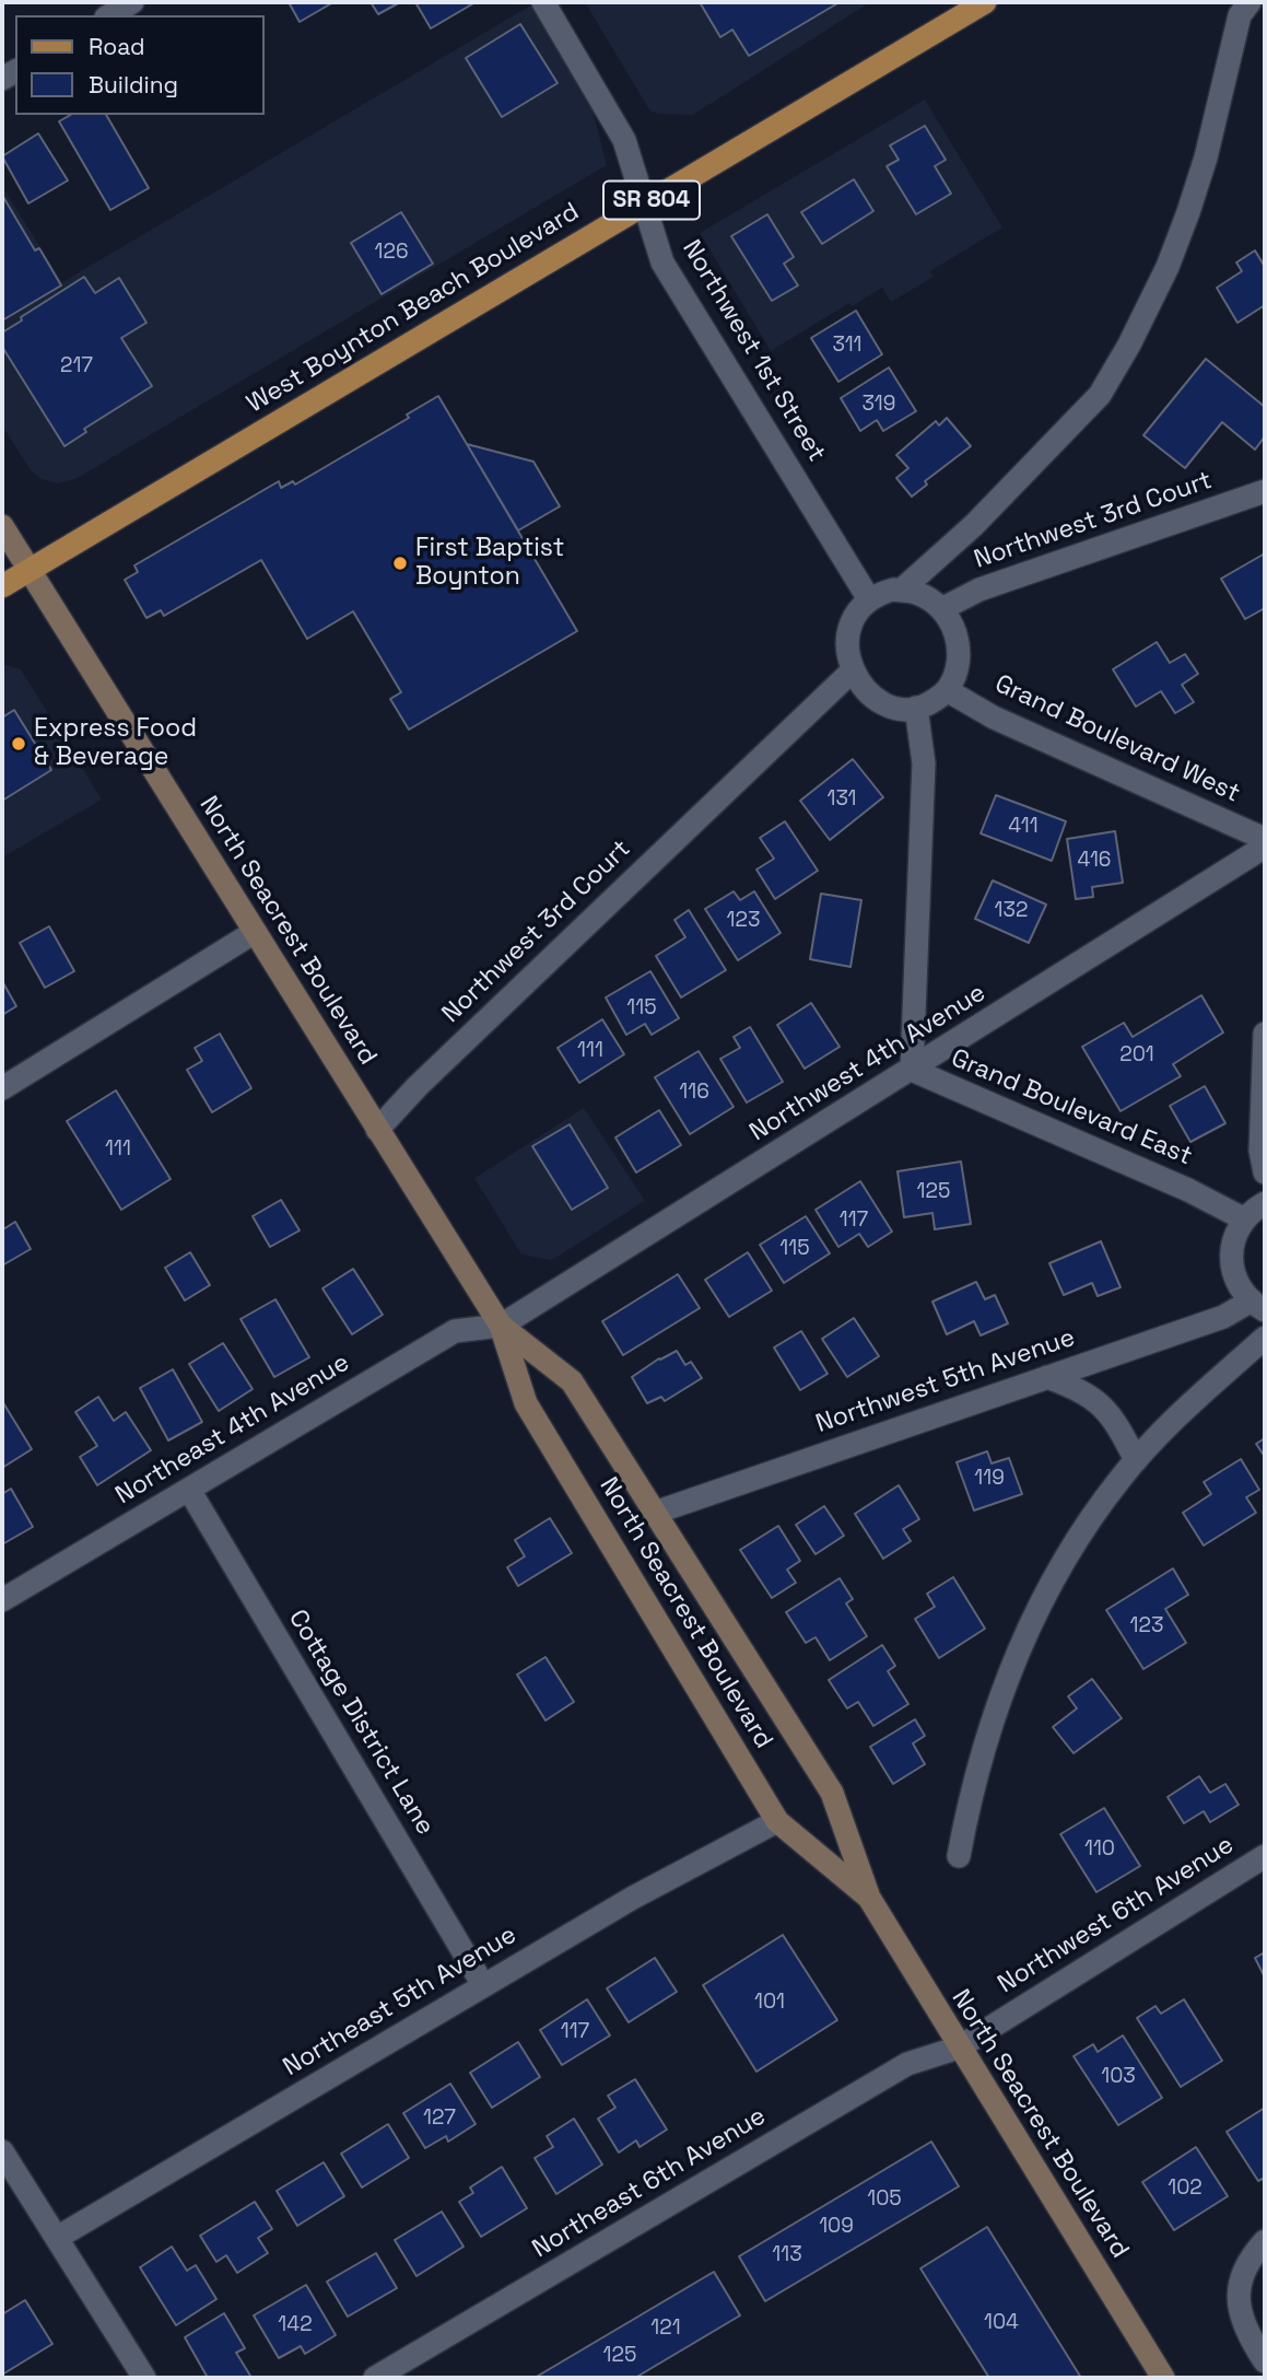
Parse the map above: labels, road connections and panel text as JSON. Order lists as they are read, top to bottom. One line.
{"streets":{"main road":["SR 804","West Boynton Beach Boulevard"],"street":["Northwest 1st Street","Northwest 3rd Court","Grand Boulevard West","North Seacrest Boulevard","Northwest 4th Avenue","Grand Boulevard East","Northwest 5th Avenue","Northeast 4th Avenue","Cottage District Lane","Northwest 6th Avenue","Northeast 5th Avenue","Northeast 6th Avenue"]},"crossings":[["SR 804","West Boynton Beach Boulevard"],["SR 804","North Seacrest Boulevard"],["West Boynton Beach Boulevard","Northwest 1st Street"],["West Boynton Beach Boulevard","North Seacrest Boulevard"],["Northwest 1st Street","Northwest 3rd Court"],["Northwest 1st Street","Grand Boulevard West"],["Northwest 1st Street","Grand Boulevard East"],["Northwest 3rd Court","Grand Boulevard West"],["Northwest 3rd Court","North Seacrest Boulevard"],["Northwest 3rd Court","Grand Boulevard East"],["Grand Boulevard West","Grand Boulevard East"],["North Seacrest Boulevard","Northwest 4th Avenue"],["North Seacrest Boulevard","Northwest 5th Avenue"],["North Seacrest Boulevard","Northeast 4th Avenue"],["North Seacrest Boulevard","Northwest 6th Avenue"],["North Seacrest Boulevard","Northeast 5th Avenue"],["North Seacrest Boulevard","Northeast 6th Avenue"],["Northwest 4th Avenue","Grand Boulevard East"],["Northwest 4th Avenue","Northeast 4th Avenue"],["Northeast 4th Avenue","Cottage District Lane"],["Cottage District Lane","Northeast 5th Avenue"],["Northwest 6th Avenue","Northeast 6th Avenue"]],"places":["First Baptist Boynton","Express Food & Beverage"],"house_numbers":["126","311","217","319","131","411","416","132","123","115","111","201","116","111","125","117","115","119","123","110","101","117","103","127","102","105","109","113","104","142","121","125"],"legend":["Road","Building"]}
